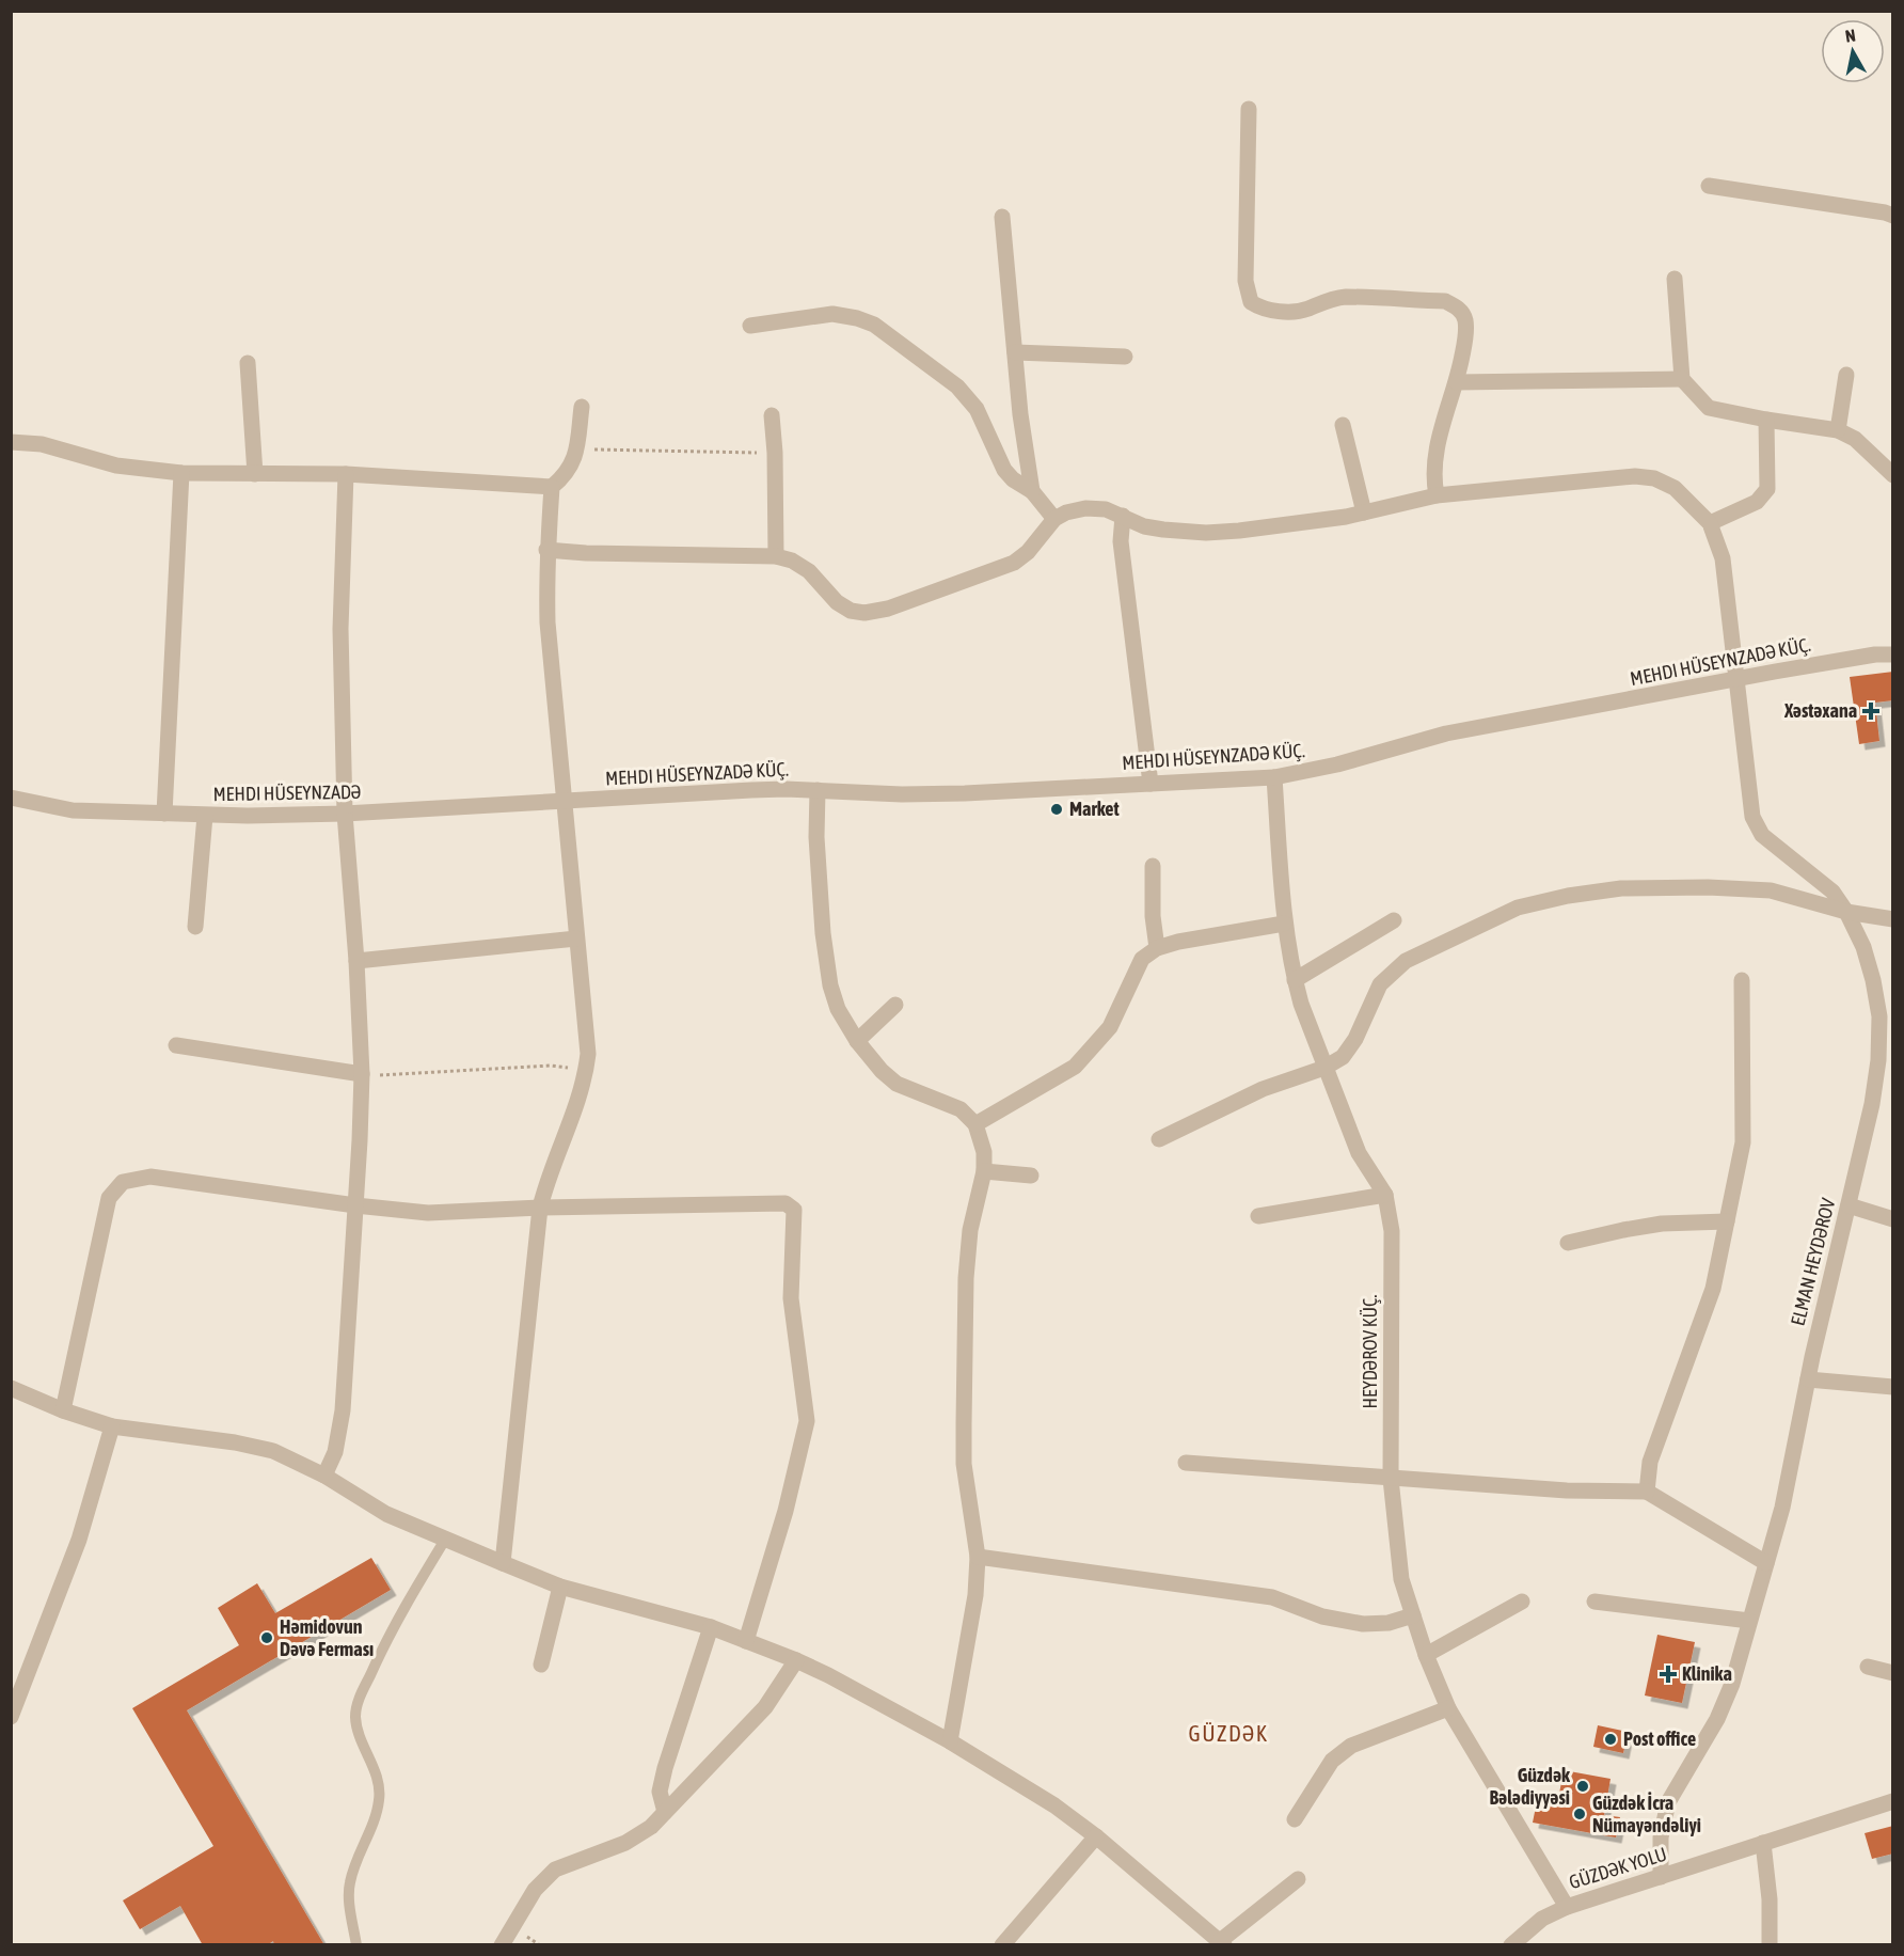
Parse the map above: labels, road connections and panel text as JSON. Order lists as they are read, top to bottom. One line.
{"streets":{"street":["MEHDI HÜSEYNZADƏ KÜÇ.","MEHDI HÜSEYNZADƏ","ELMAN HEYDƏROV","HEYDƏROV KÜÇ.","GÜZDƏK YOLU"]},"crossings":[["MEHDI HÜSEYNZADƏ KÜÇ.","MEHDI HÜSEYNZADƏ"],["MEHDI HÜSEYNZADƏ KÜÇ.","ELMAN HEYDƏROV"],["MEHDI HÜSEYNZADƏ KÜÇ.","HEYDƏROV KÜÇ."],["ELMAN HEYDƏROV","GÜZDƏK YOLU"],["HEYDƏROV KÜÇ.","GÜZDƏK YOLU"]],"districts":["GÜZDƏK"],"places":{"health":["Xəstəxana","Klinika"],"other":["Market","Həmidovun Dəvə Ferması","Post office","Güzdək Bələdiyyəsi","Güzdək İcra Nümayəndəliyi"]},"north":"top"}
